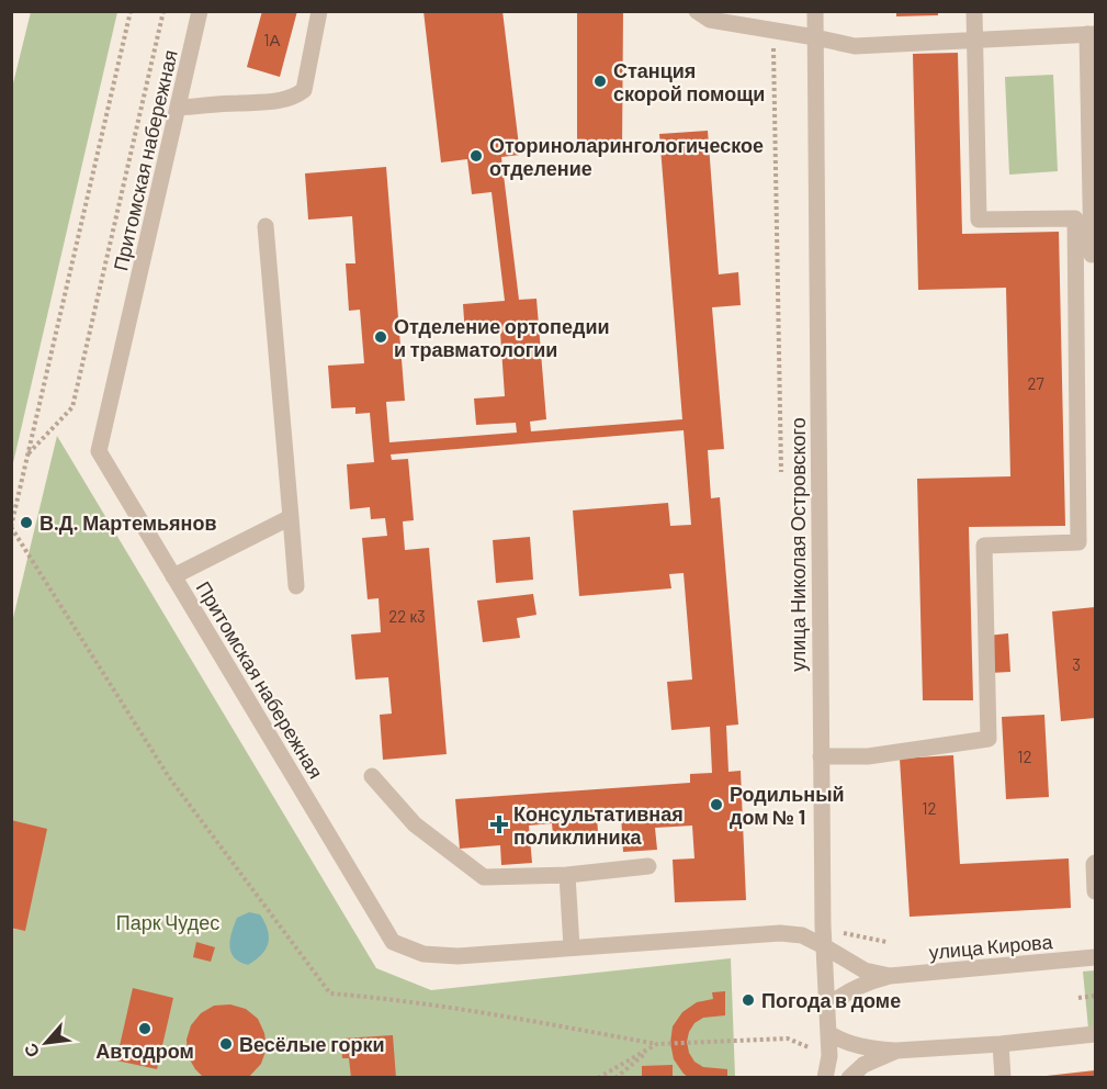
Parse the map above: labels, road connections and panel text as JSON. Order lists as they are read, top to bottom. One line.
{"streets":{"street":["Притомская набережная","улица Николая Островского","улица Кирова"]},"crossings":[["Притомская набережная","улица Николая Островского"],["Притомская набережная","улица Кирова"],["улица Николая Островского","улица Кирова"]],"parks":["Парк Чудес"],"places":{"other":["Станция скорой помощи","Оториноларингологическое отделение","Отделение ортопедии и травматологии","В.Д. Мартемьянов","Родильный дом № 1","Погода в доме","Автодром","Весёлые горки"],"health":["Консультативная поликлиника"]},"house_numbers":["1А","27","22 к3","3","12","12"],"north":"bottom left"}
